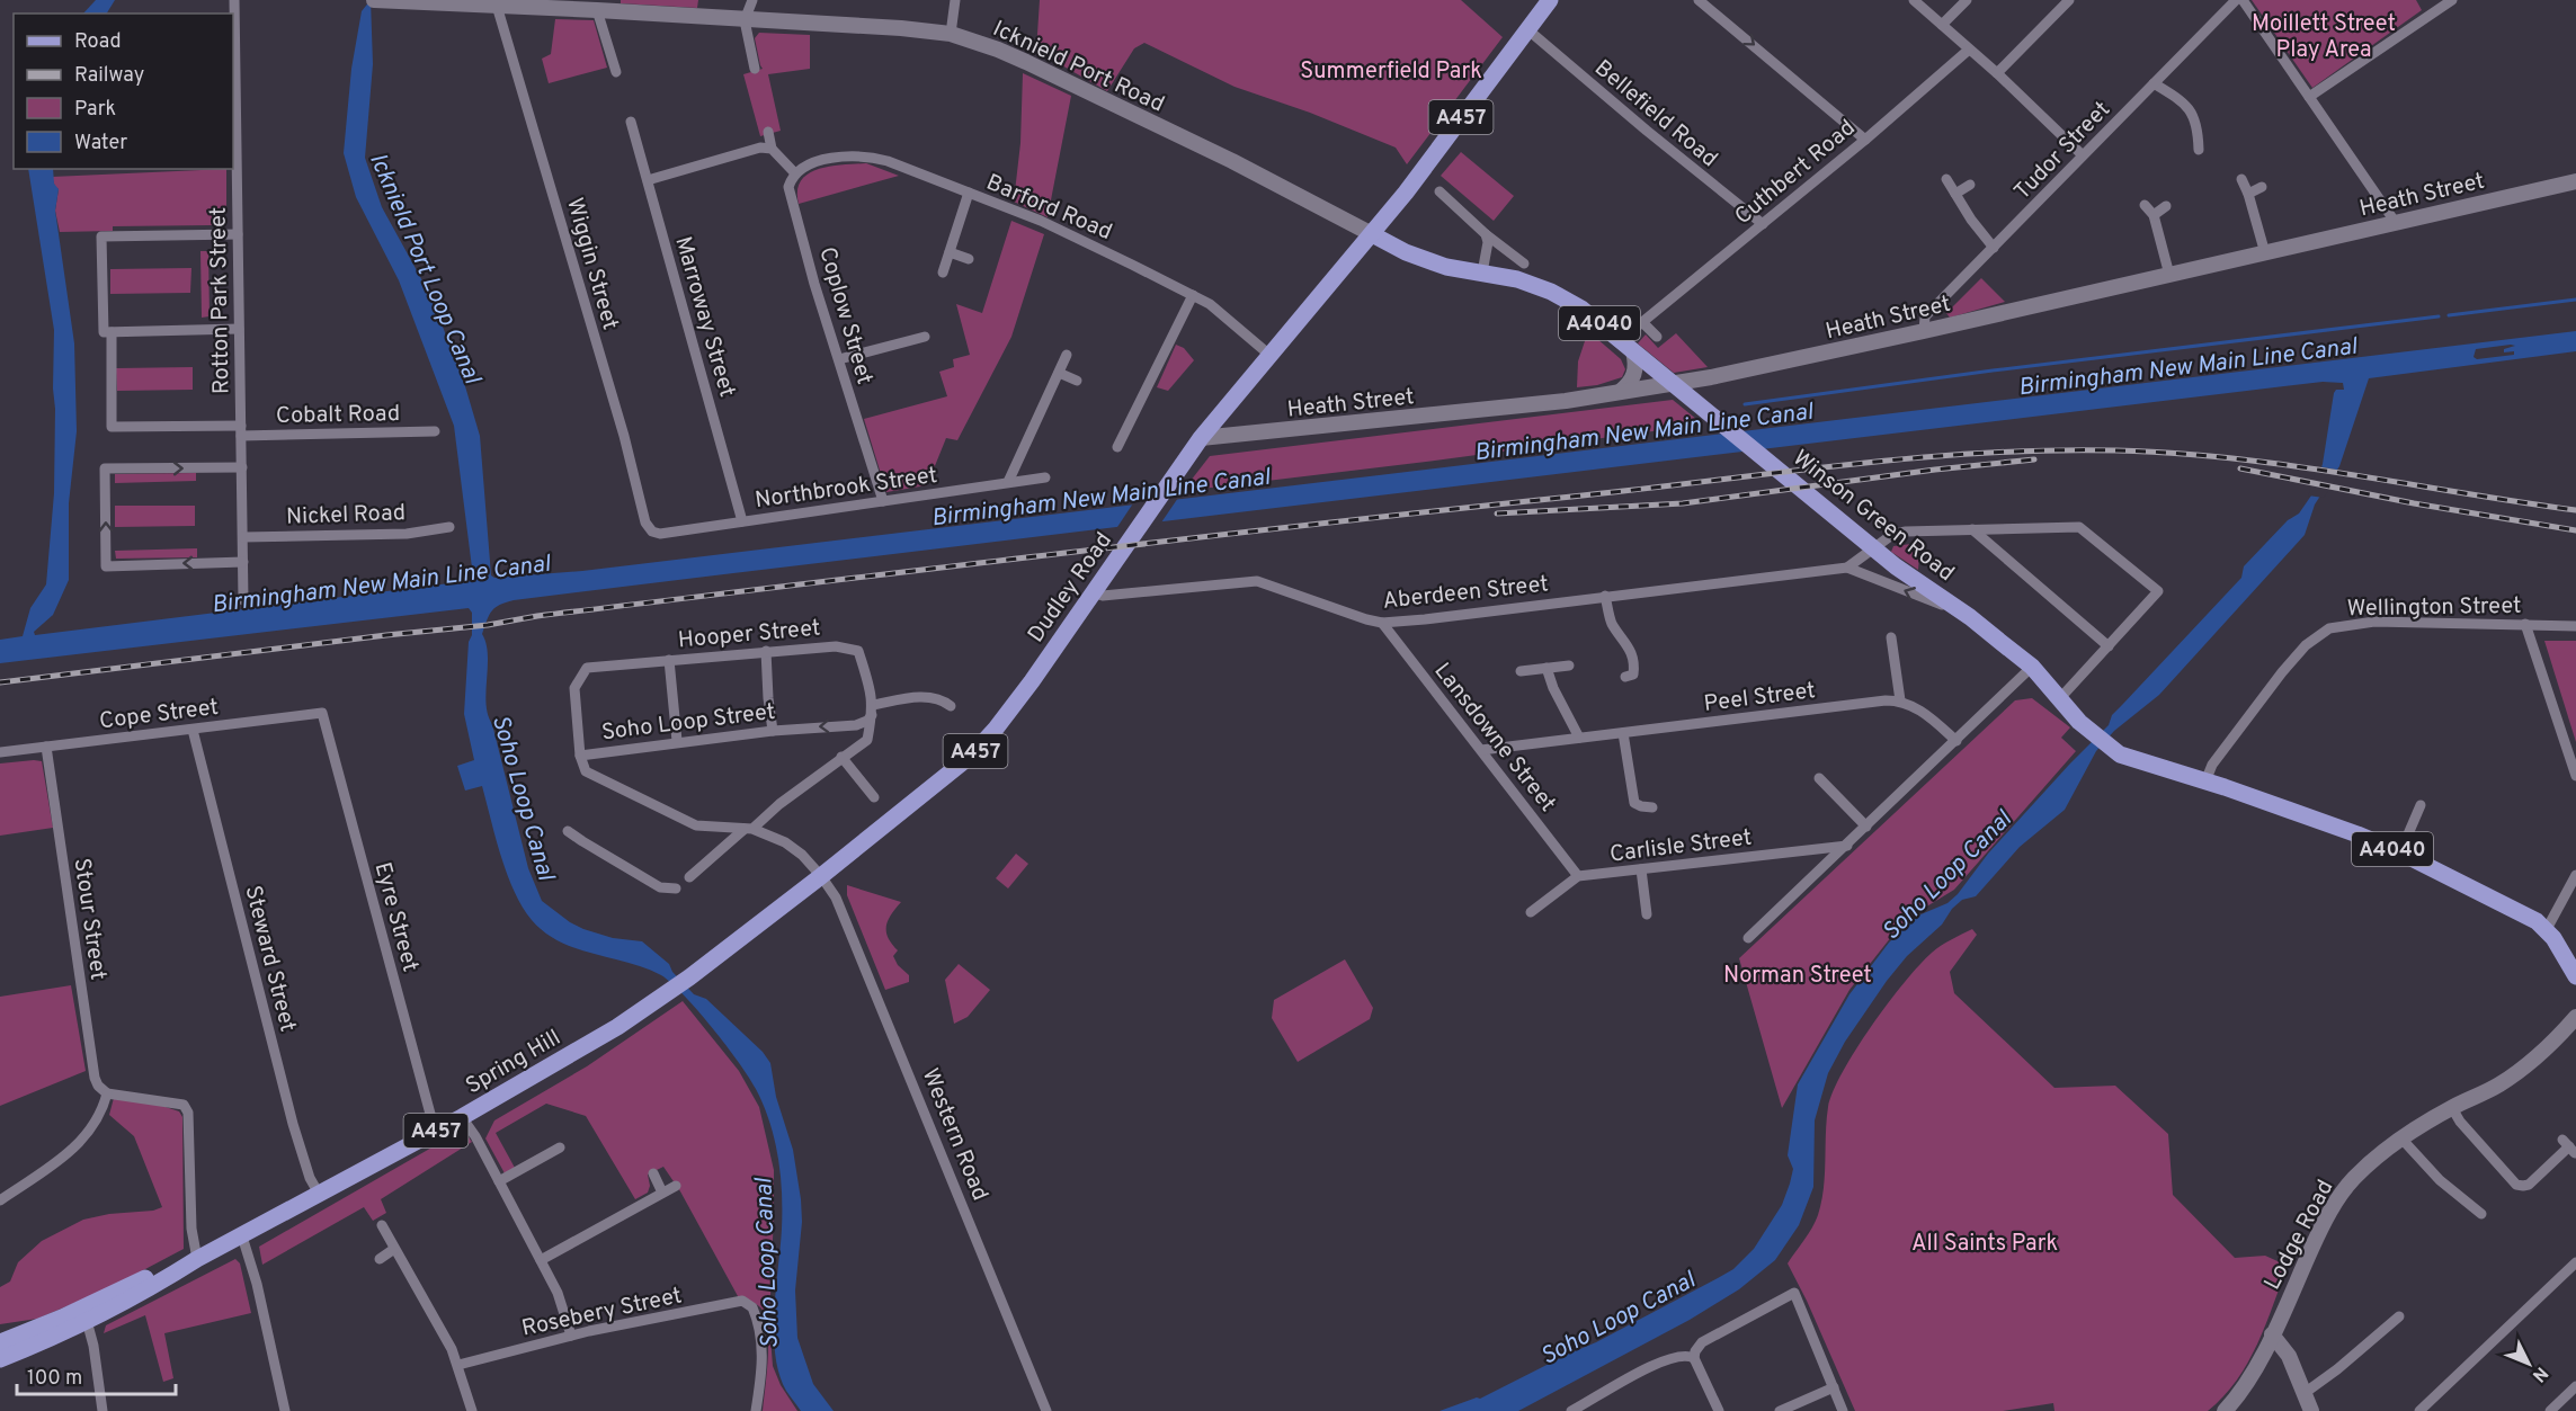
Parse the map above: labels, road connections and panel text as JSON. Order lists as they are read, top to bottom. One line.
{"streets":{"main road":["Icknield Port Road","A457","Heath Street","A4040","Winson Green Road","Dudley Road","Spring Hill","Lodge Road"],"street":["Bellefield Road","Tudor Street","Cuthbert Road","Barford Road","Wiggin Street","Rotton Park Street","Coplow Street","Marroway Street","Cobalt Road","Northbrook Street","Nickel Road","Aberdeen Street","Wellington Street","Hooper Street","Peel Street","Cope Street","Soho Loop Street","Lansdowne Street","Carlisle Street","Eyre Street","Stour Street","Steward Street","Western Road","Rosebery Street"]},"crossings":[["Icknield Port Road","Wiggin Street"],["Icknield Port Road","Winson Green Road"],["Icknield Port Road","Dudley Road"],["Bellefield Road","Cuthbert Road"],["Bellefield Road","Dudley Road"],["Tudor Street","Heath Street"],["Heath Street","Winson Green Road"],["Heath Street","Dudley Road"],["Barford Road","Coplow Street"],["Barford Road","Dudley Road"],["Wiggin Street","Northbrook Street"],["Rotton Park Street","Cobalt Road"],["Rotton Park Street","Nickel Road"],["Coplow Street","Northbrook Street"],["Marroway Street","Northbrook Street"],["A4040","Winson Green Road"],["A4040","Wellington Street"],["Winson Green Road","Dudley Road"],["Winson Green Road","Aberdeen Street"],["Winson Green Road","Wellington Street"],["Dudley Road","Aberdeen Street"],["Dudley Road","Soho Loop Street"],["Dudley Road","Spring Hill"],["Dudley Road","Western Road"],["Aberdeen Street","Lansdowne Street"],["Hooper Street","Soho Loop Street"],["Peel Street","Lansdowne Street"],["Cope Street","Eyre Street"],["Cope Street","Stour Street"],["Cope Street","Steward Street"],["Soho Loop Street","Western Road"],["Lansdowne Street","Carlisle Street"],["Eyre Street","Spring Hill"],["Steward Street","Spring Hill"]],"water":["Icknield Port Loop Canal","Birmingham New Main Line Canal","Soho Loop Canal"],"parks":["Moillett Street Play Area","Summerfield Park","Norman Street","All Saints Park"],"legend":["Road","Railway","Park","Water"],"scale_bar":"100 m","north":"bottom right"}
